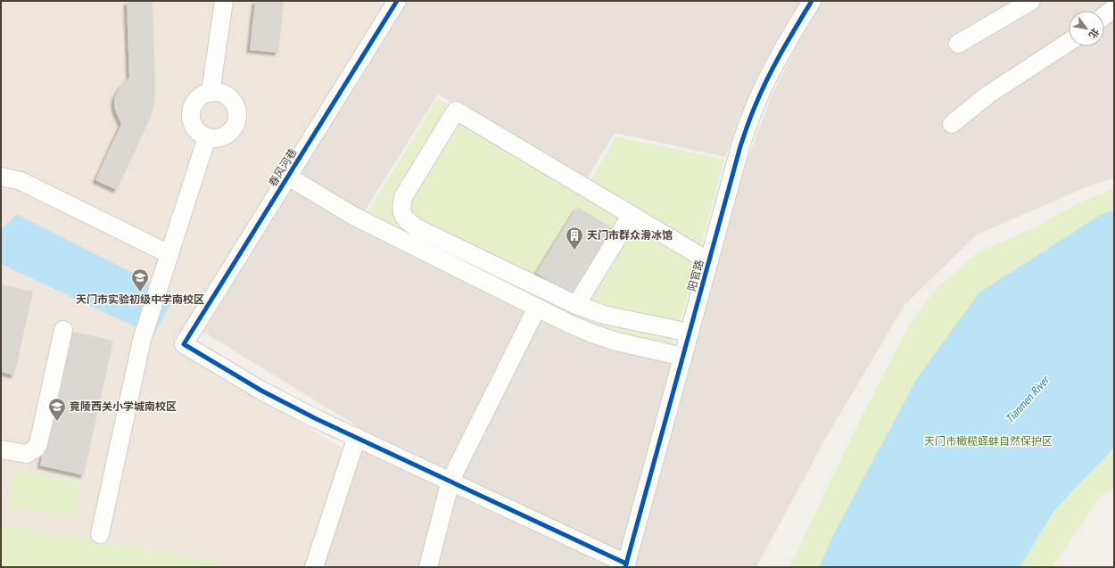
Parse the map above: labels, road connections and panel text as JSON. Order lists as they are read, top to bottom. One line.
{"streets":{"street":["春风河巷","阳官路"]},"water":["Tianmen River"],"parks":["天门市橄榄蛏蚌自然保护区"],"places":{"building":["天门市群众滑冰馆"],"school or university":["天门市实验初级中学南校区","竟陵西关小学城南校区"]},"north":"bottom right"}
